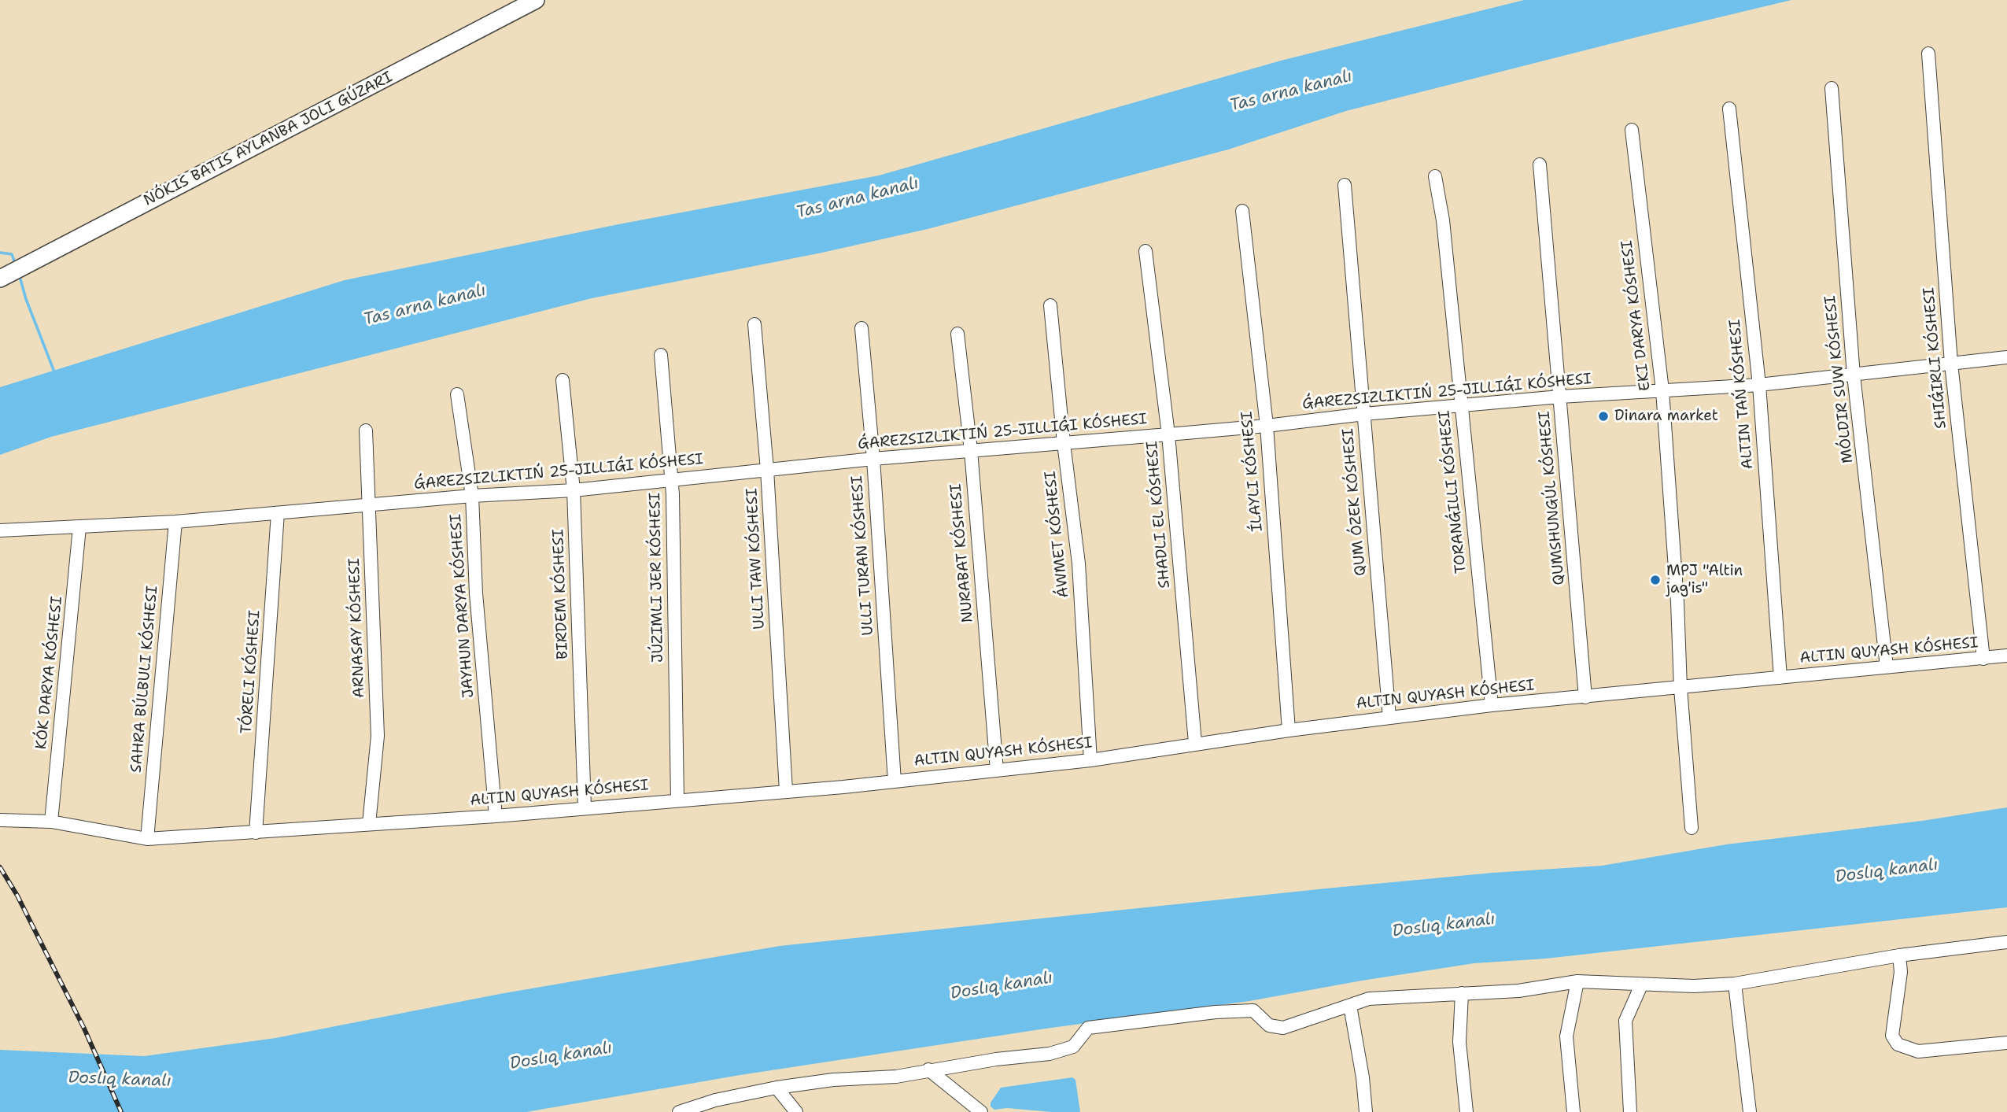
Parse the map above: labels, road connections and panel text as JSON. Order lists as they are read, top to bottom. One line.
{"streets":{"street":["EKI DARYA KÓSHESI","MÓLDIR SUW KÓSHESI","QUMSHUNGÚL KÓSHESI","QUM ÓZEK KÓSHESI","ÁWMET KÓSHESI","NURABAT KÓSHESI","JÚZIMLI JER KÓSHESI","BIRDEM KÓSHESI","JAYHUN DARYA KÓSHESI","ARNASAY KÓSHESI","TÓRELI KÓSHESI","KÓK DARYA KÓSHESI","SAHRA BÚLBULI KÓSHESI"]},"water":["Tas arna kanalı","Doslıq kanalı"],"places":["Dinara market","MPJ \"Altin jag'is\""]}
